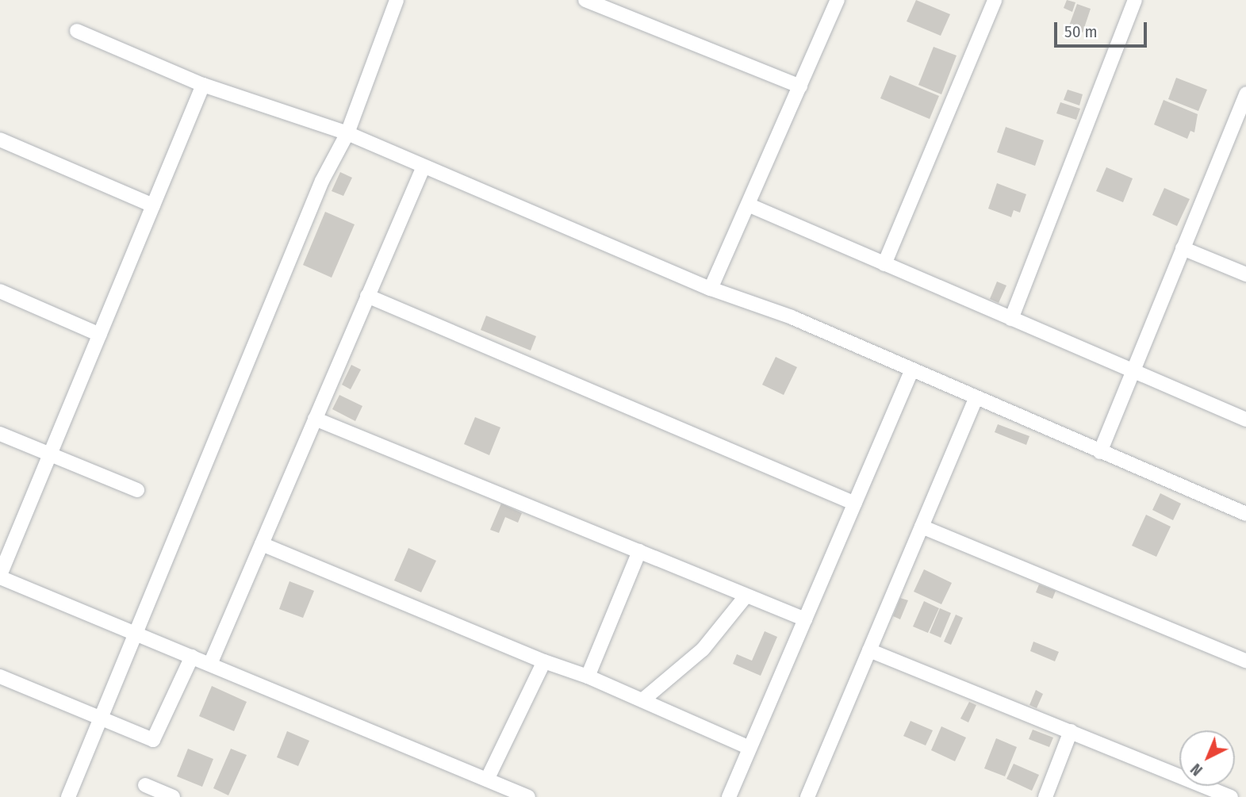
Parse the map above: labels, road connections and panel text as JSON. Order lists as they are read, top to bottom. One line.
{"scale_bar":"50 m","north":"bottom left"}
